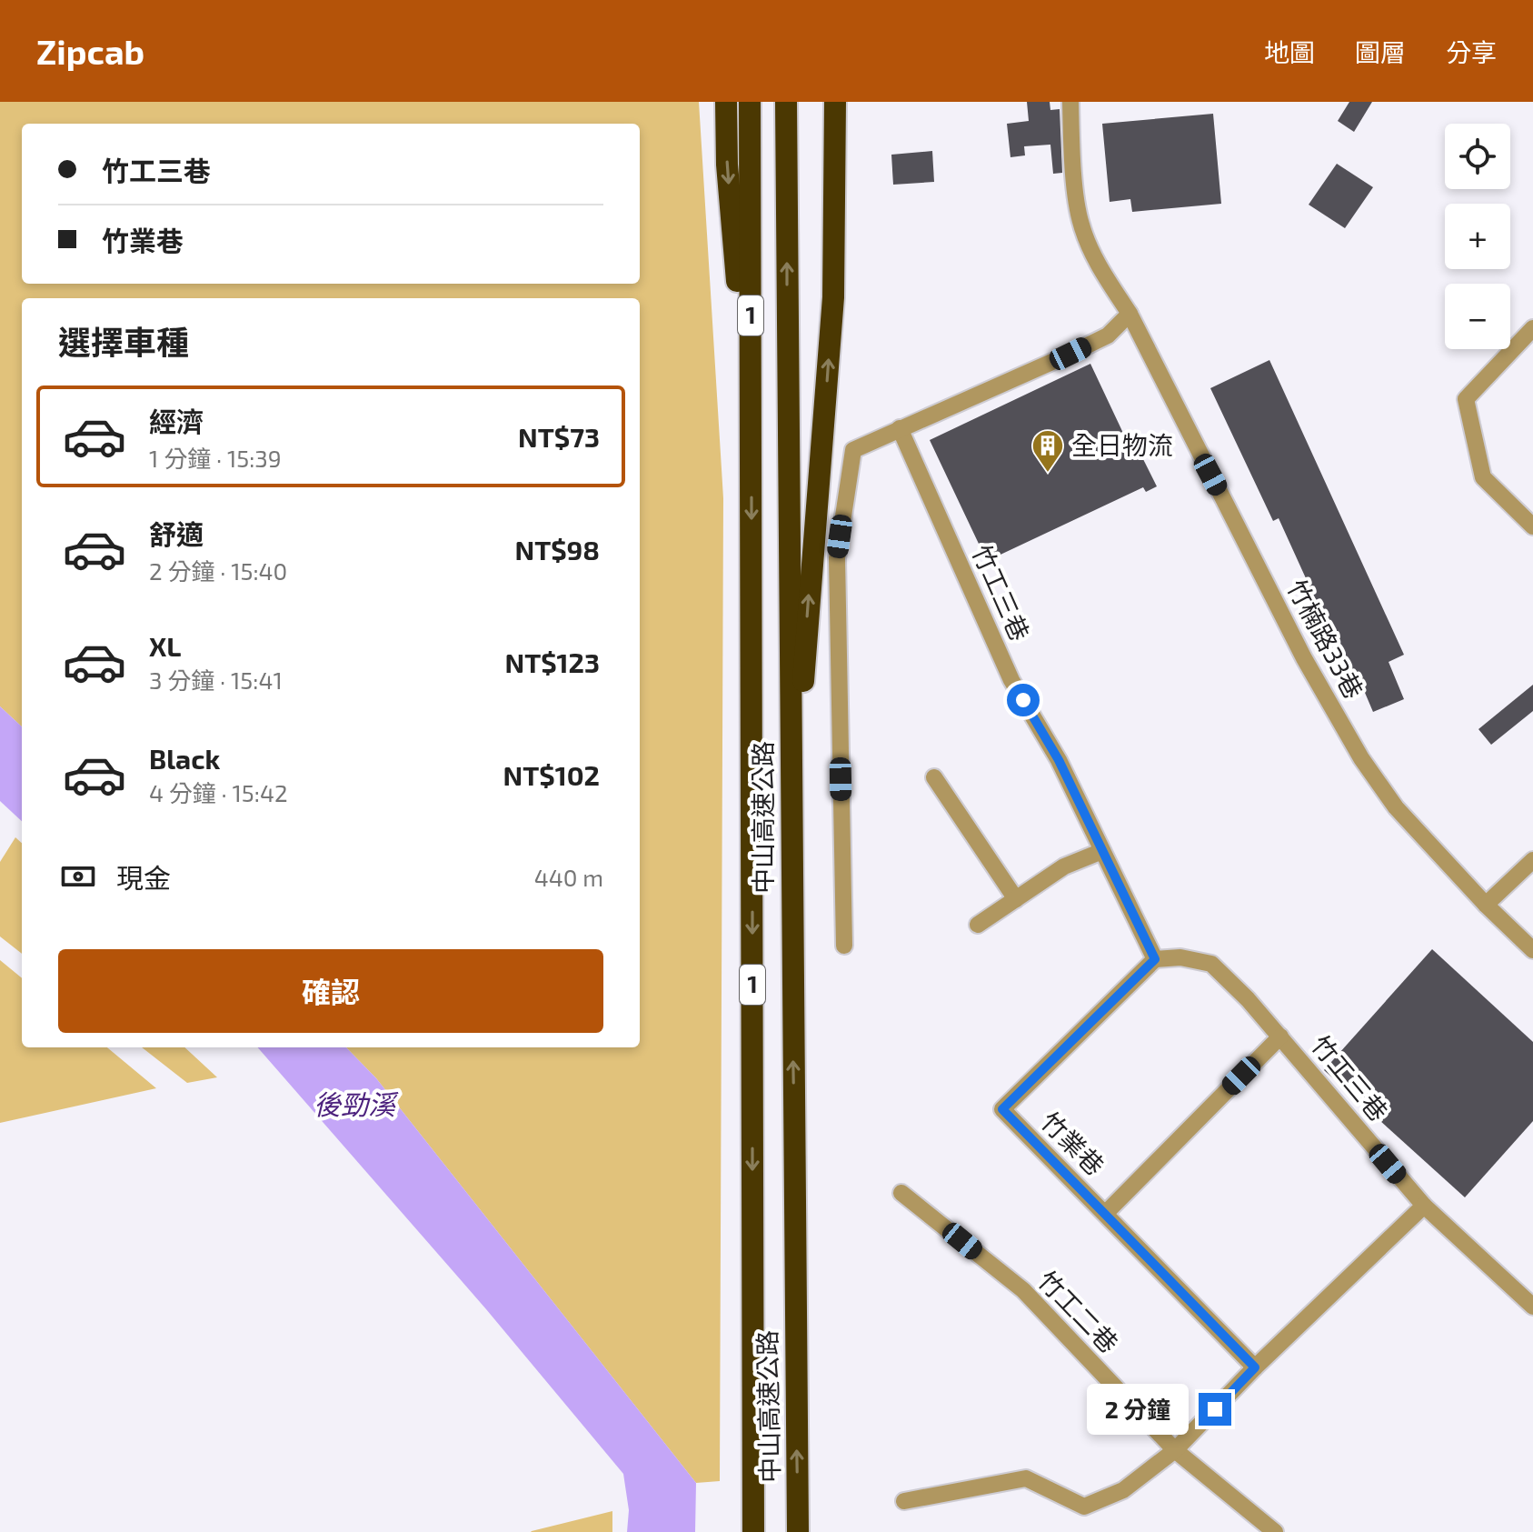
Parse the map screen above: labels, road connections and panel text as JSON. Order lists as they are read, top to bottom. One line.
{"streets":{"highway":["1","中山高速公路"],"street":["竹工三巷","竹楠路33巷","竹業巷","竹工二巷"]},"crossings":[["竹工三巷","竹業巷"]],"water":["後勁溪"],"places":{"building":["全日物流"]},"page":{"header":"Zipcab","nav":["地圖","圖層","分享"],"map_buttons":["+","−"],"banner":["竹工三巷","竹業巷"],"heading":"選擇車種","list":[{"name":"經濟","note":"1 分鐘 · 15:39","value":"NT$73"},{"name":"舒適","note":"2 分鐘 · 15:40","value":"NT$98"},{"name":"XL","note":"3 分鐘 · 15:41","value":"NT$123"},{"name":"Black","note":"4 分鐘 · 15:42","value":"NT$102"}],"pay":["現金","440 m"],"buttons":"確認","bubble":"2 分鐘"}}
